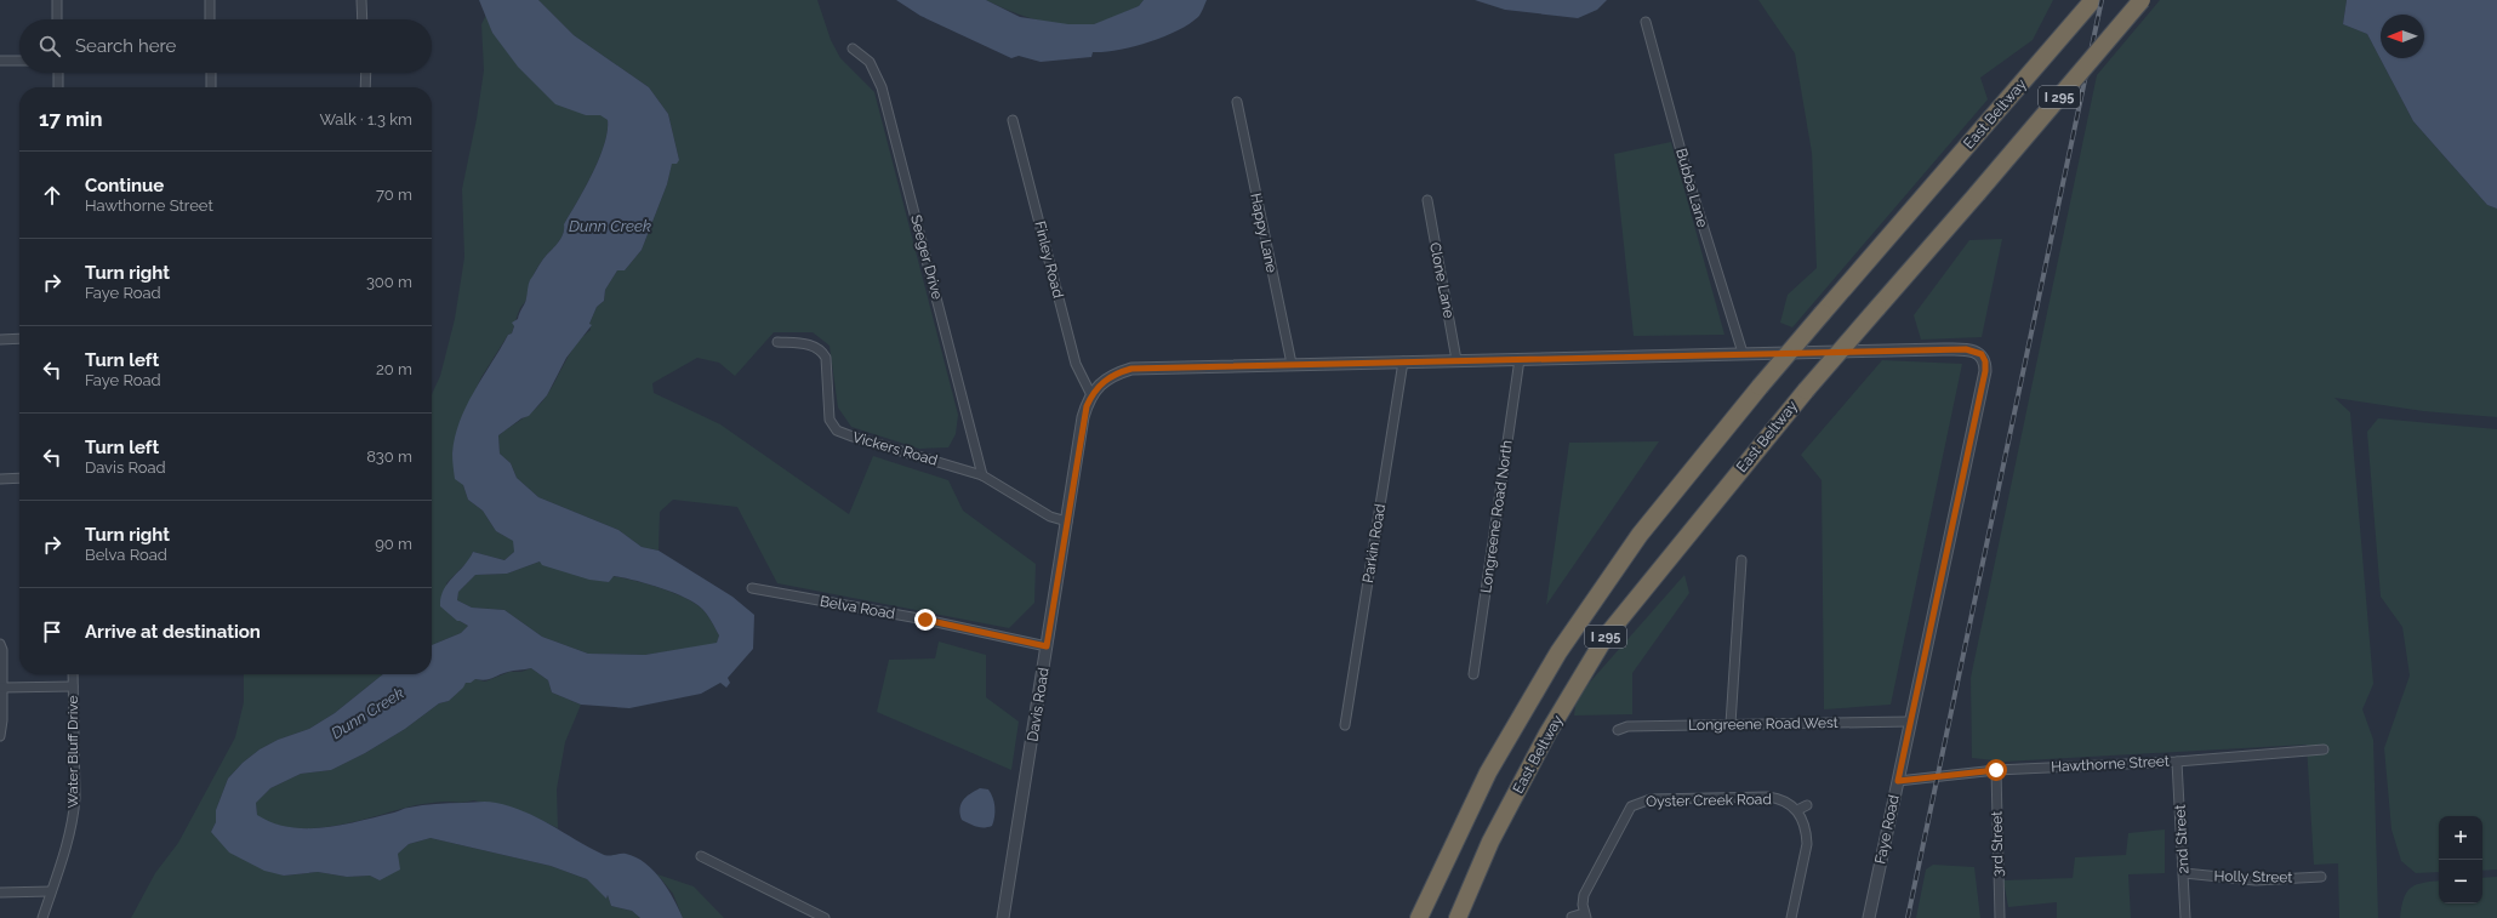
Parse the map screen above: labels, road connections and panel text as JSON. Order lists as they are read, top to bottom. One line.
{"streets":{"highway":["I 295","East Beltway"],"street":["Bubba Lane","Happy Lane","Seeger Drive","Finley Road","Clone Lane","Vickers Road","Longreene Road North","Parkin Road","Belva Road","Davis Road","Longreene Road West","Water Bluff Drive","Hawthorne Street","Oyster Creek Road","Faye Road","2nd Street","3rd Street","Holly Street"]},"crossings":[["Bubba Lane","Davis Road"],["Happy Lane","Davis Road"],["Seeger Drive","Vickers Road"],["Finley Road","Davis Road"],["Clone Lane","Davis Road"],["Vickers Road","Davis Road"],["Longreene Road North","Davis Road"],["Parkin Road","Davis Road"],["Belva Road","Davis Road"],["Davis Road","Faye Road"],["Longreene Road West","Faye Road"],["Hawthorne Street","Faye Road"],["Hawthorne Street","2nd Street"],["Hawthorne Street","3rd Street"],["2nd Street","Holly Street"]],"water":["Dunn Creek"],"north":"left","page":{"search":"Search here","heading":["17 min","Walk · 1.3 km"],"list":[["Continue","Hawthorne Street","70 m"],["Turn right","Faye Road","300 m"],["Turn left","Faye Road","20 m"],["Turn left","Davis Road","830 m"],["Turn right","Belva Road","90 m"],"Arrive at destination"],"map_buttons":["+","−"]}}
